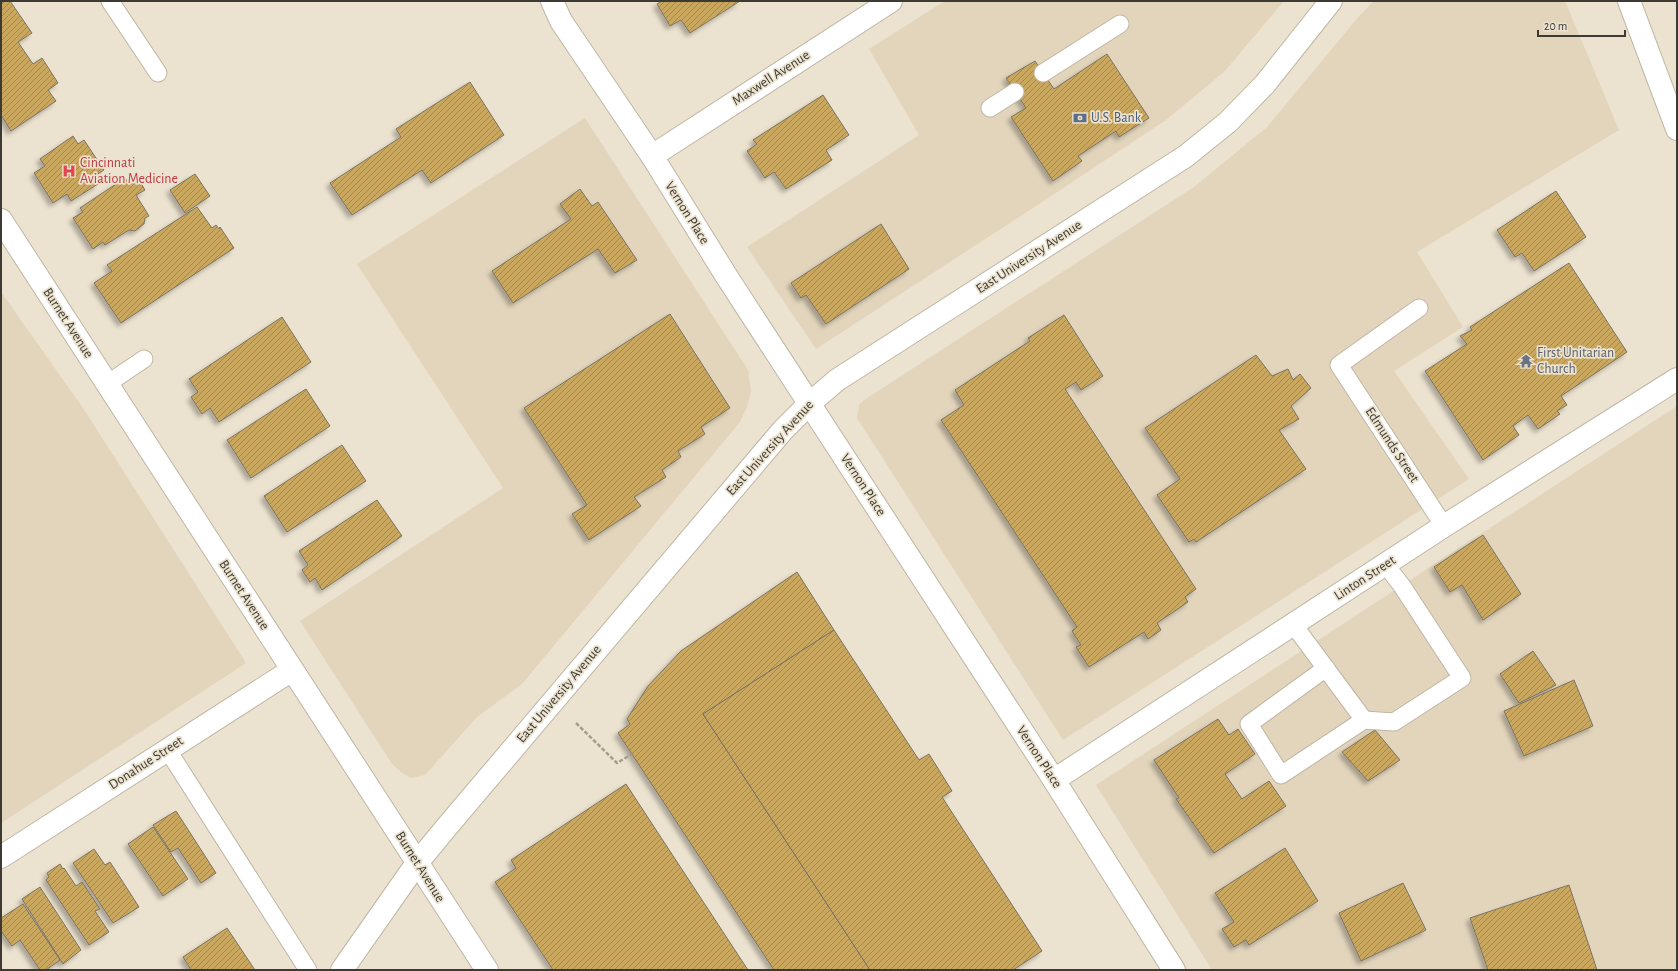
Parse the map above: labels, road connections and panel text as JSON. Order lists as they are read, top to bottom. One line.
{"streets":{"street":["Maxwell Avenue","Vernon Place","East University Avenue","Burnet Avenue","Linton Street","Donahue Street"],"lane":["Edmunds Street"]},"crossings":[["Maxwell Avenue","Vernon Place"],["Vernon Place","East University Avenue"],["Vernon Place","Linton Street"],["East University Avenue","Burnet Avenue"],["Burnet Avenue","Donahue Street"],["Edmunds Street","Linton Street"]],"places":{"bank":["U.S. Bank"],"hospital":["Cincinnati Aviation Medicine"],"temple":["First Unitarian Church"]},"scale_bar":"20 m"}
